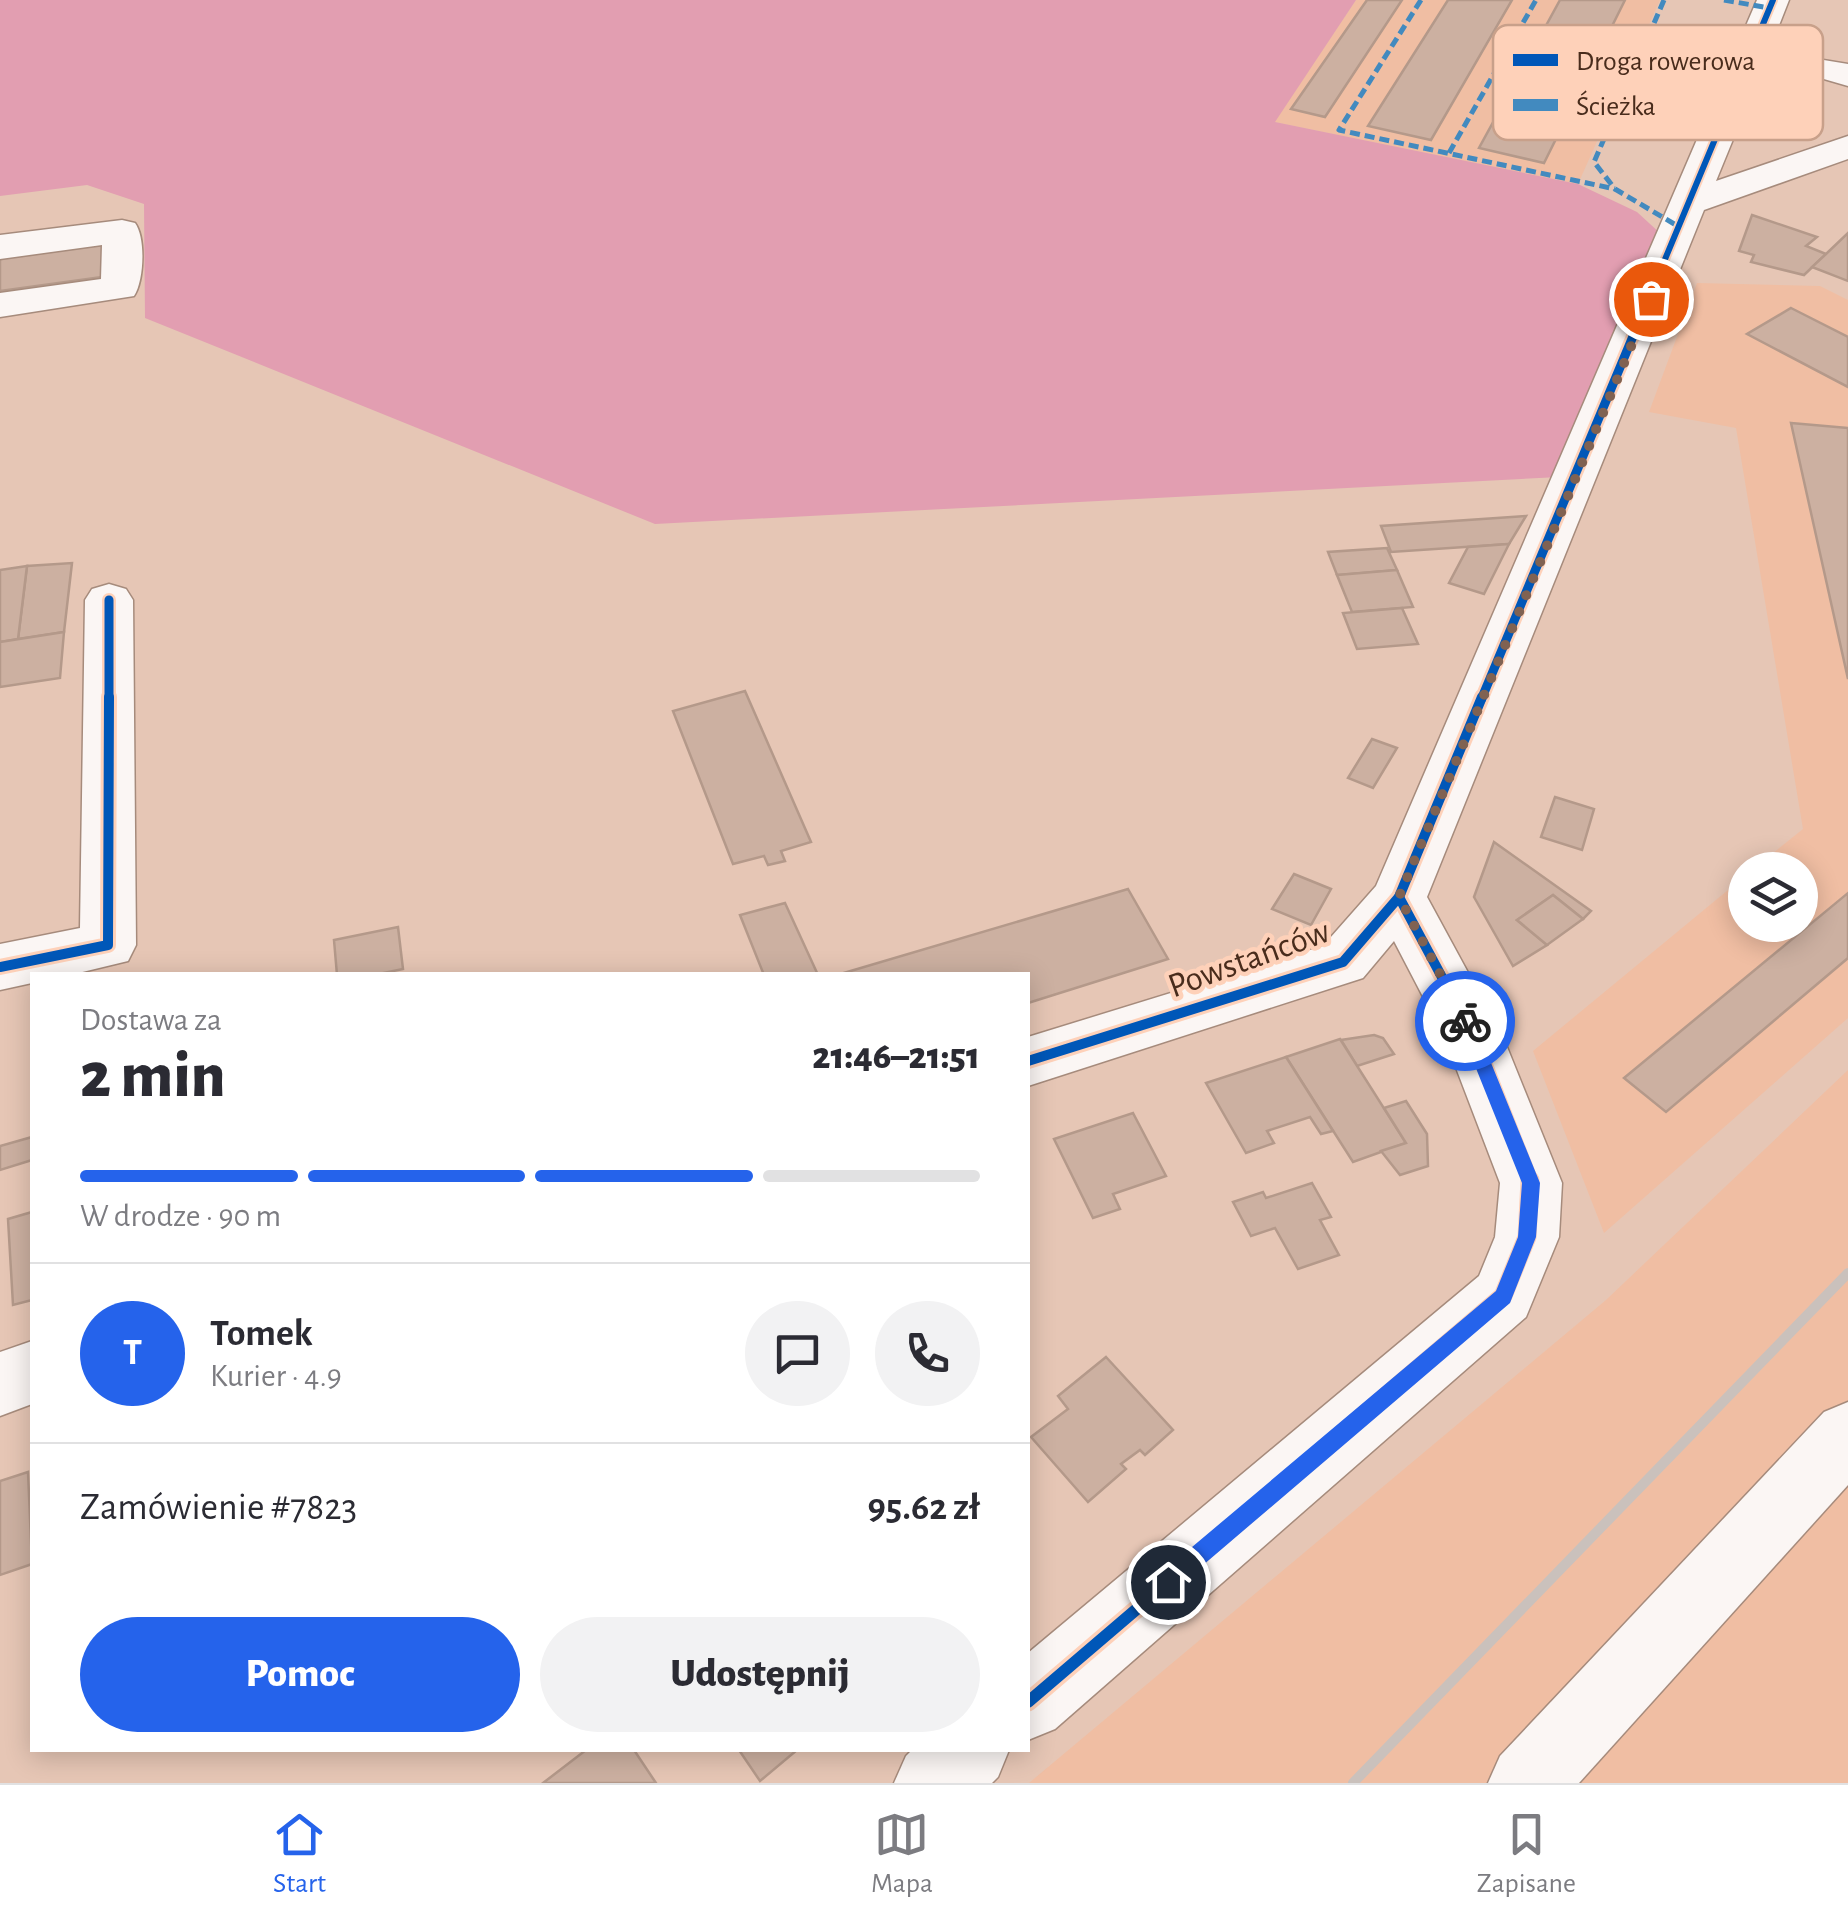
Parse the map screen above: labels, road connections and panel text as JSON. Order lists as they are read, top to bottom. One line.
{"streets":{"street":["Powstańców"]},"legend":["Droga rowerowa","Ścieżka"],"page":{"heading":["2 min","Dostawa za","21:46–21:51"],"panel":["Tomek","Kurier · 4.9","Zamówienie #7823","95.62 zł"],"bar":"W drodze · 90 m","round":"T","buttons":["Pomoc","Udostępnij"],"tabs":["Start","Mapa","Zapisane"]}}
